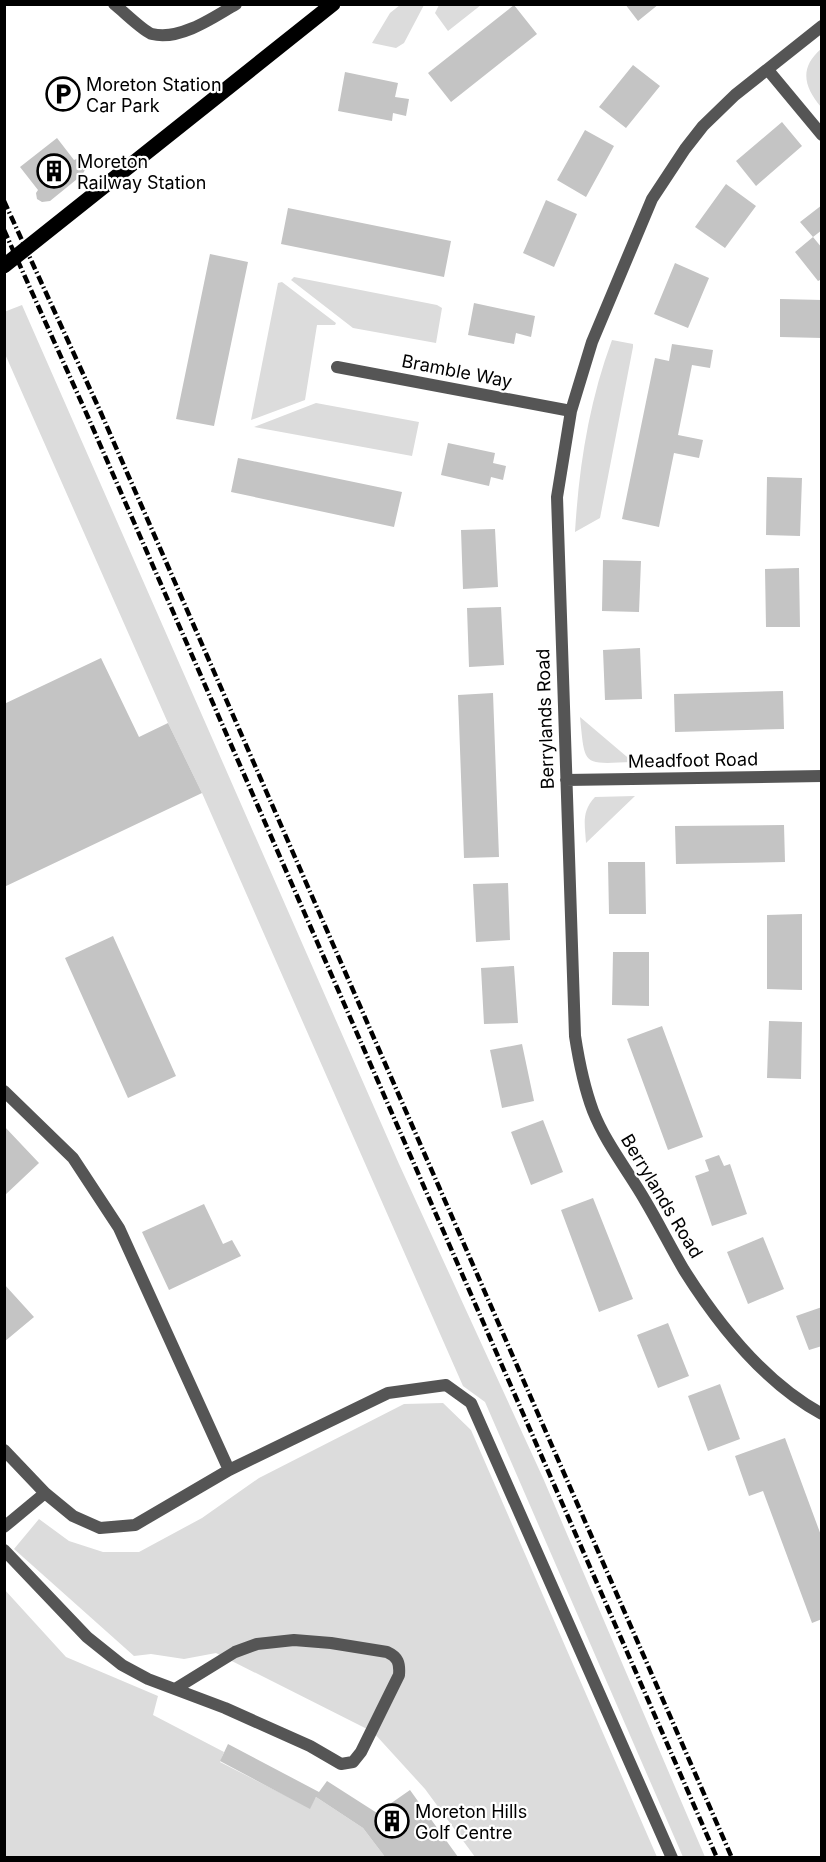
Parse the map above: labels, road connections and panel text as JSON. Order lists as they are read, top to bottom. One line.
{"streets":{"street":["Bramble Way","Berrylands Road","Meadfoot Road"]},"crossings":[["Bramble Way","Berrylands Road"],["Berrylands Road","Meadfoot Road"]],"places":{"parking":["Moreton Station Car Park"],"building":["Moreton Railway Station","Moreton Hills Golf Centre"]}}
